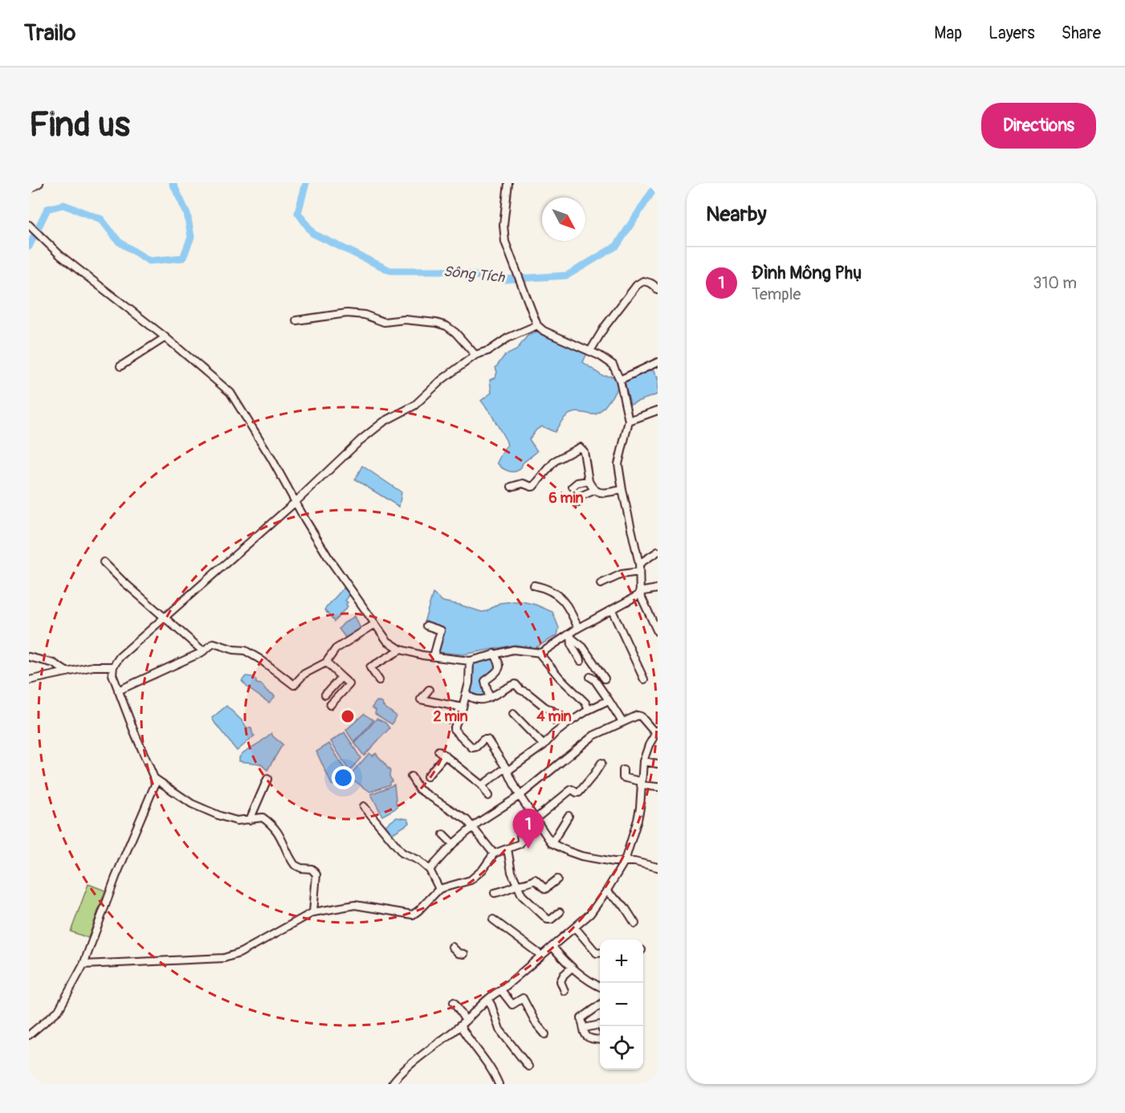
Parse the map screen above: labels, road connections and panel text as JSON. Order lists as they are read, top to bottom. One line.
{"water":["Sông Tích"],"north":"bottom right","page":{"header":"Trailo","nav":["Map","Layers","Share"],"buttons":"Directions","title":"Find us","heading":"Nearby","list":[{"mark":"1","name":"Đình Mông Phụ","note":"Temple","value":"310 m"}],"pins":"1","map_buttons":["+","−"]},"rings":["6 min","2 min","4 min"]}
